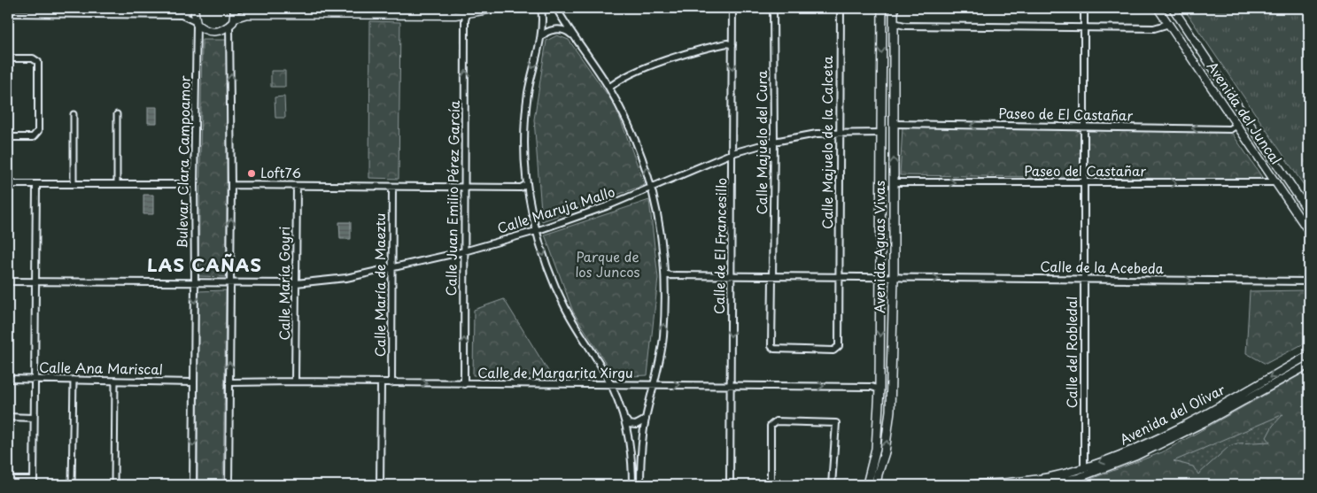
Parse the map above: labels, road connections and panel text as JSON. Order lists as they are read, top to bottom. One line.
{"streets":{"main road":["Avenida Aguas Vivas"],"street":["Avenida del Juncal","Paseo de El Castañar","Calle Majuelo del Cura","Calle Majuelo de la Calceta","Bulevar Clara Campoamor","Paseo del Castañar","Calle Juan Emilio Pérez García","Calle Maruja Mallo","Calle de El Francesillo","Calle de la Acebeda","Calle María Goyri","Calle María de Maeztu","Calle del Robledal","Calle Ana Mariscal","Calle de Margarita Xirgu","Avenida del Olivar"]},"crossings":[["Avenida del Juncal","Paseo de El Castañar"],["Avenida del Juncal","Paseo del Castañar"],["Paseo de El Castañar","Avenida Aguas Vivas"],["Paseo de El Castañar","Calle del Robledal"],["Calle Majuelo del Cura","Calle Majuelo de la Calceta"],["Calle Majuelo del Cura","Calle Maruja Mallo"],["Calle Majuelo del Cura","Calle de la Acebeda"],["Calle Majuelo de la Calceta","Calle Maruja Mallo"],["Calle Majuelo de la Calceta","Calle de la Acebeda"],["Bulevar Clara Campoamor","Calle Maruja Mallo"],["Bulevar Clara Campoamor","Calle Ana Mariscal"],["Paseo del Castañar","Avenida Aguas Vivas"],["Paseo del Castañar","Calle del Robledal"],["Calle Juan Emilio Pérez García","Calle Maruja Mallo"],["Calle Juan Emilio Pérez García","Calle de Margarita Xirgu"],["Calle Maruja Mallo","Calle de El Francesillo"],["Calle Maruja Mallo","Avenida Aguas Vivas"],["Calle Maruja Mallo","Calle María Goyri"],["Calle Maruja Mallo","Calle María de Maeztu"],["Calle de El Francesillo","Calle de la Acebeda"],["Calle de El Francesillo","Calle de Margarita Xirgu"],["Avenida Aguas Vivas","Calle de la Acebeda"],["Avenida Aguas Vivas","Calle de Margarita Xirgu"],["Calle de la Acebeda","Calle del Robledal"],["Calle María Goyri","Calle de Margarita Xirgu"],["Calle María de Maeztu","Calle de Margarita Xirgu"],["Calle del Robledal","Avenida del Olivar"]],"one_way":["Paseo de El Castañar","Paseo del Castañar","Calle Juan Emilio Pérez García","Calle de El Francesillo","Calle de la Acebeda","Calle de Margarita Xirgu"],"districts":["LAS CAÑAS"],"parks":["Parque de los Juncos"],"places":["Loft76"]}
